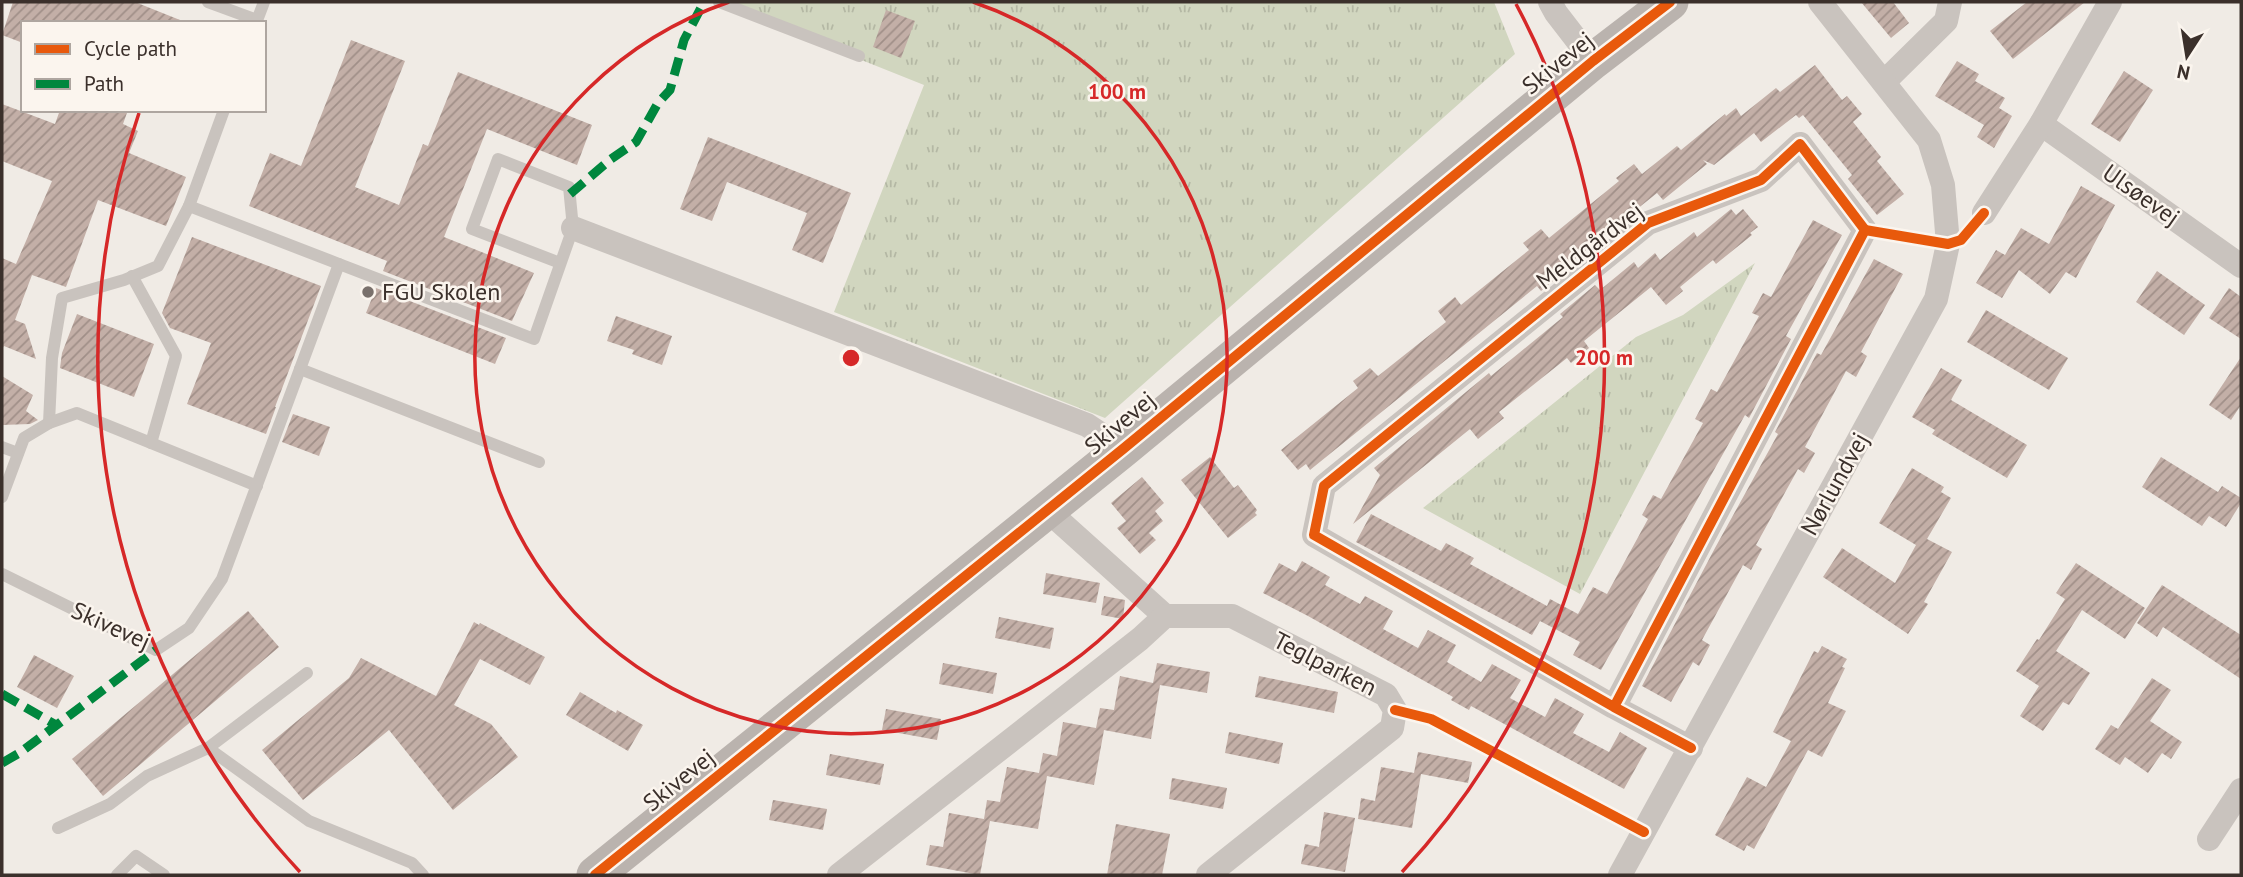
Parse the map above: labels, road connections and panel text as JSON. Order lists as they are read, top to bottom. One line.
{"streets":{"street":["Skivevej","Ulsøevej","Meldgårdvej","Nørlundvej","Teglparken"]},"crossings":[["Meldgårdvej","Nørlundvej"]],"places":["FGU Skolen"],"legend":["Cycle path","Path"],"north":"bottom","rings":["100 m","200 m"]}
